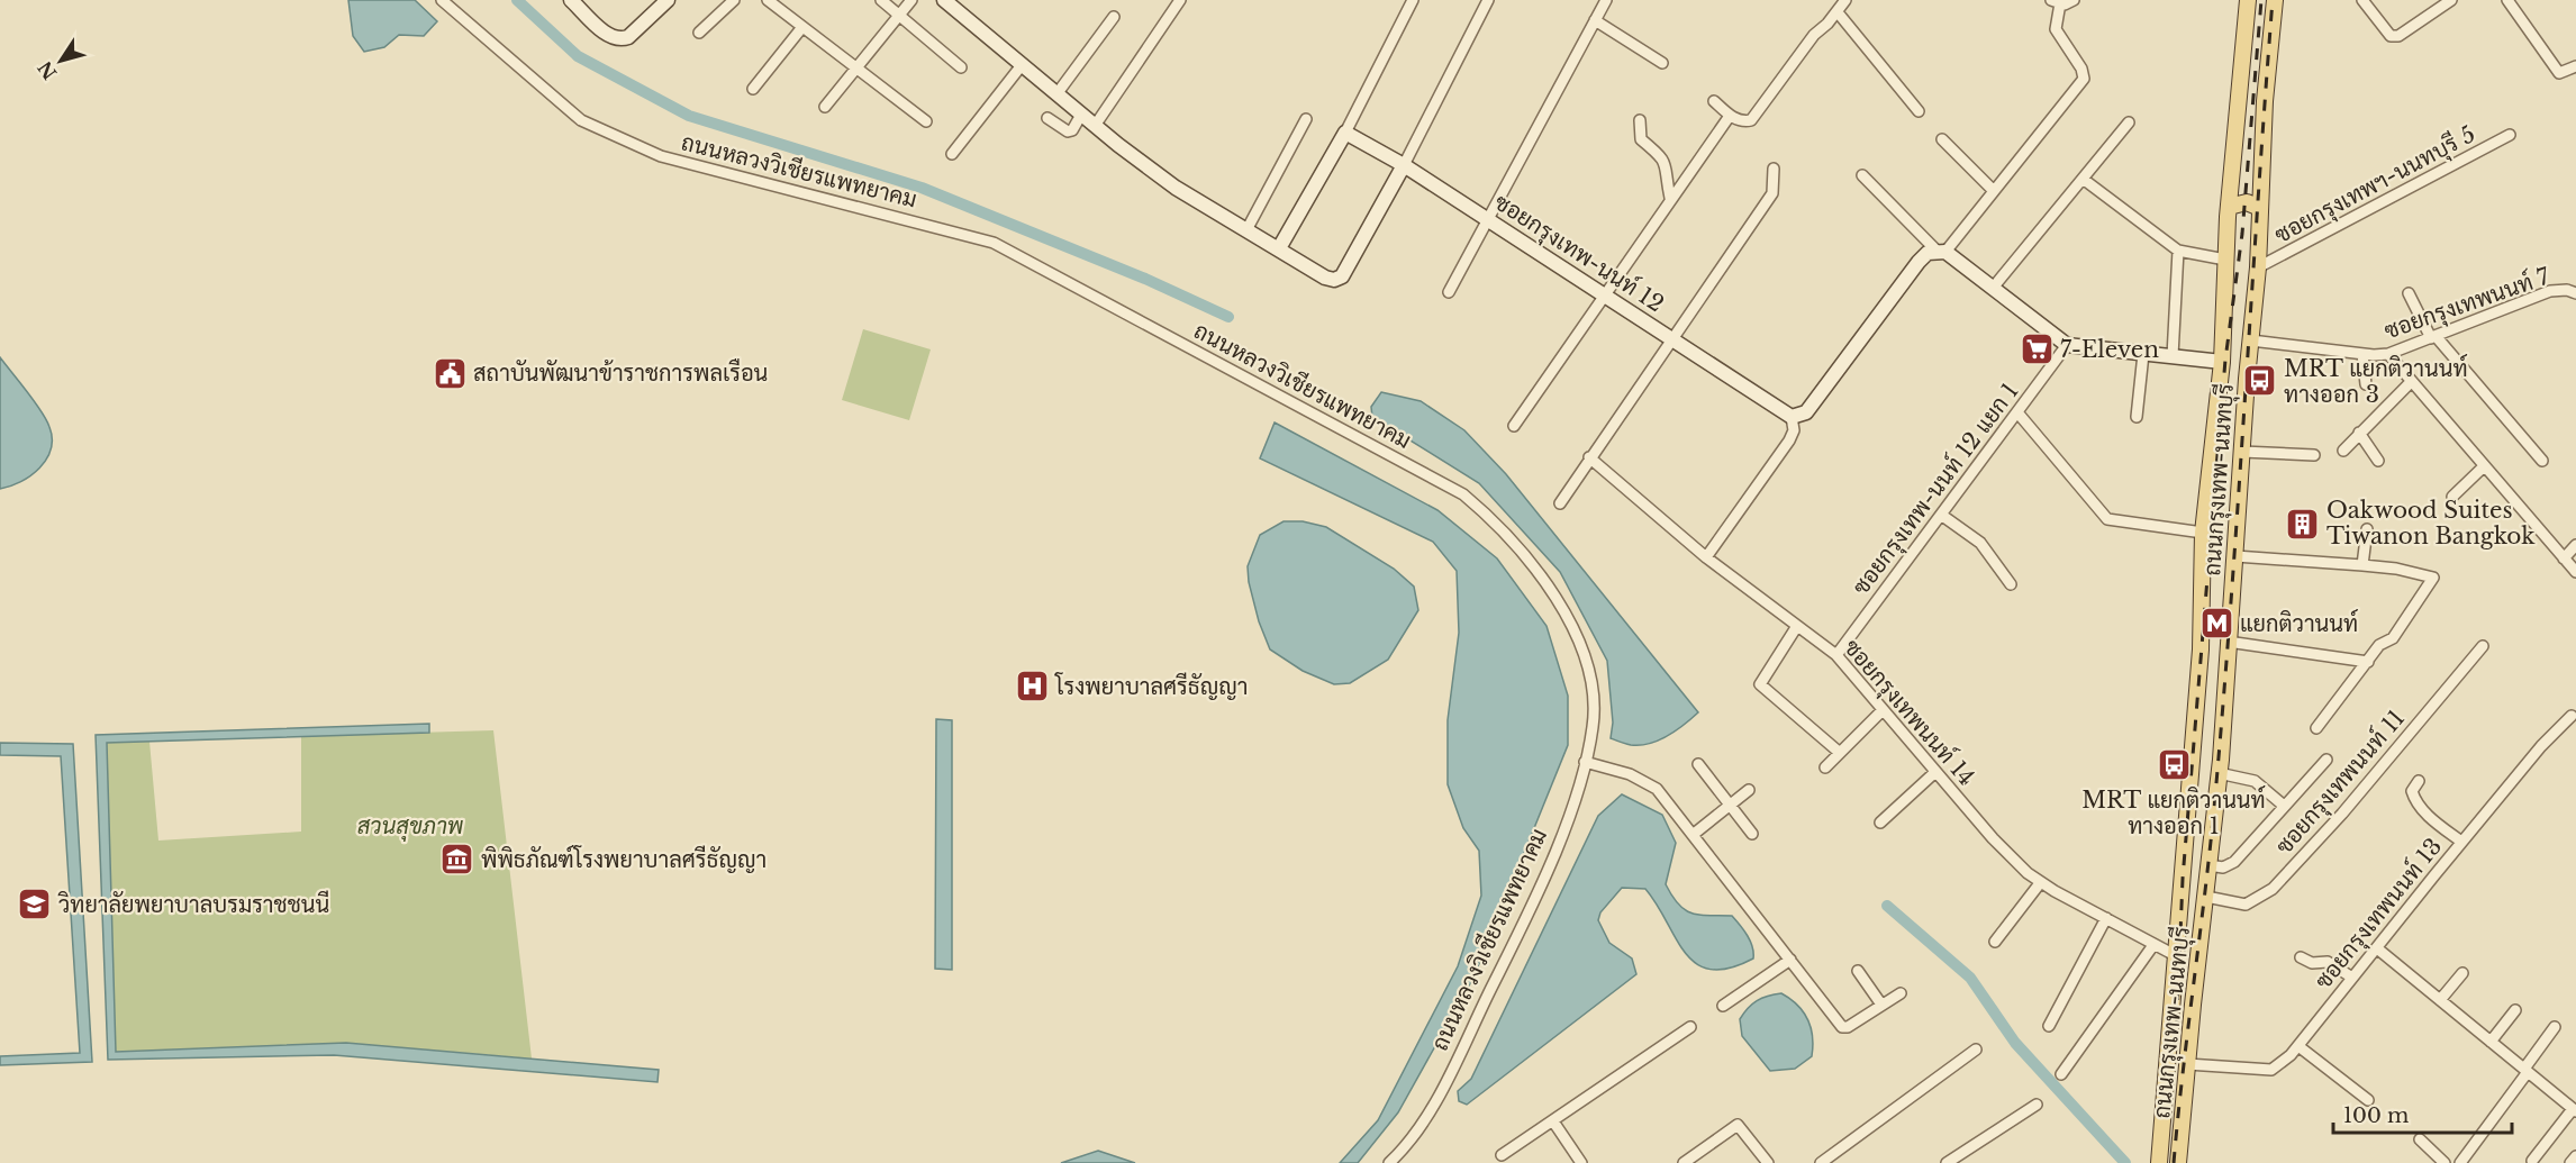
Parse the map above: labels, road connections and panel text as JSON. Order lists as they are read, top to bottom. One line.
{"streets":{"main road":["ถนนกรุงเทพ-นนทบุรี"],"street":["ถนนหลวงวิเชียรแพทยาคม","ซอยกรุงเทพฯ-นนทบุรี 5","ซอยกรุงเทพ-นนท์ 12","ซอยกรุงเทพนนท์ 7","ซอยกรุงเทพ-นนท์ 12 แยก 1","ซอยกรุงเทพนนท์ 14","ซอยกรุงเทพนนท์ 11","ซอยกรุงเทพนนท์ 13"]},"crossings":[["ซอยกรุงเทพฯ-นนทบุรี 5","ถนนกรุงเทพ-นนทบุรี"],["ซอยกรุงเทพนนท์ 7","ถนนกรุงเทพ-นนทบุรี"],["ถนนกรุงเทพ-นนทบุรี","ซอยกรุงเทพนนท์ 14"],["ถนนกรุงเทพ-นนทบุรี","ซอยกรุงเทพนนท์ 11"],["ถนนกรุงเทพ-นนทบุรี","ซอยกรุงเทพนนท์ 13"],["ซอยกรุงเทพ-นนท์ 12 แยก 1","ซอยกรุงเทพนนท์ 14"]],"parks":["สวนสุขภาพ"],"places":{"supermarket":["7-Eleven"],"public building":["สถาบันพัฒนาข้าราชการพลเรือน"],"bus stop":["MRT แยกติวานนท์ ทางออก 3","MRT แยกติวานนท์ ทางออก 1"],"building":["Oakwood Suites Tiwanon Bangkok"],"metro station":["แยกติวานนท์"],"hospital":["โรงพยาบาลศรีธัญญา"],"museum":["พิพิธภัณฑ์โรงพยาบาลศรีธัญญา"],"school or university":["วิทยาลัยพยาบาลบรมราชชนนี"]},"scale_bar":"100 m","north":"bottom left"}
